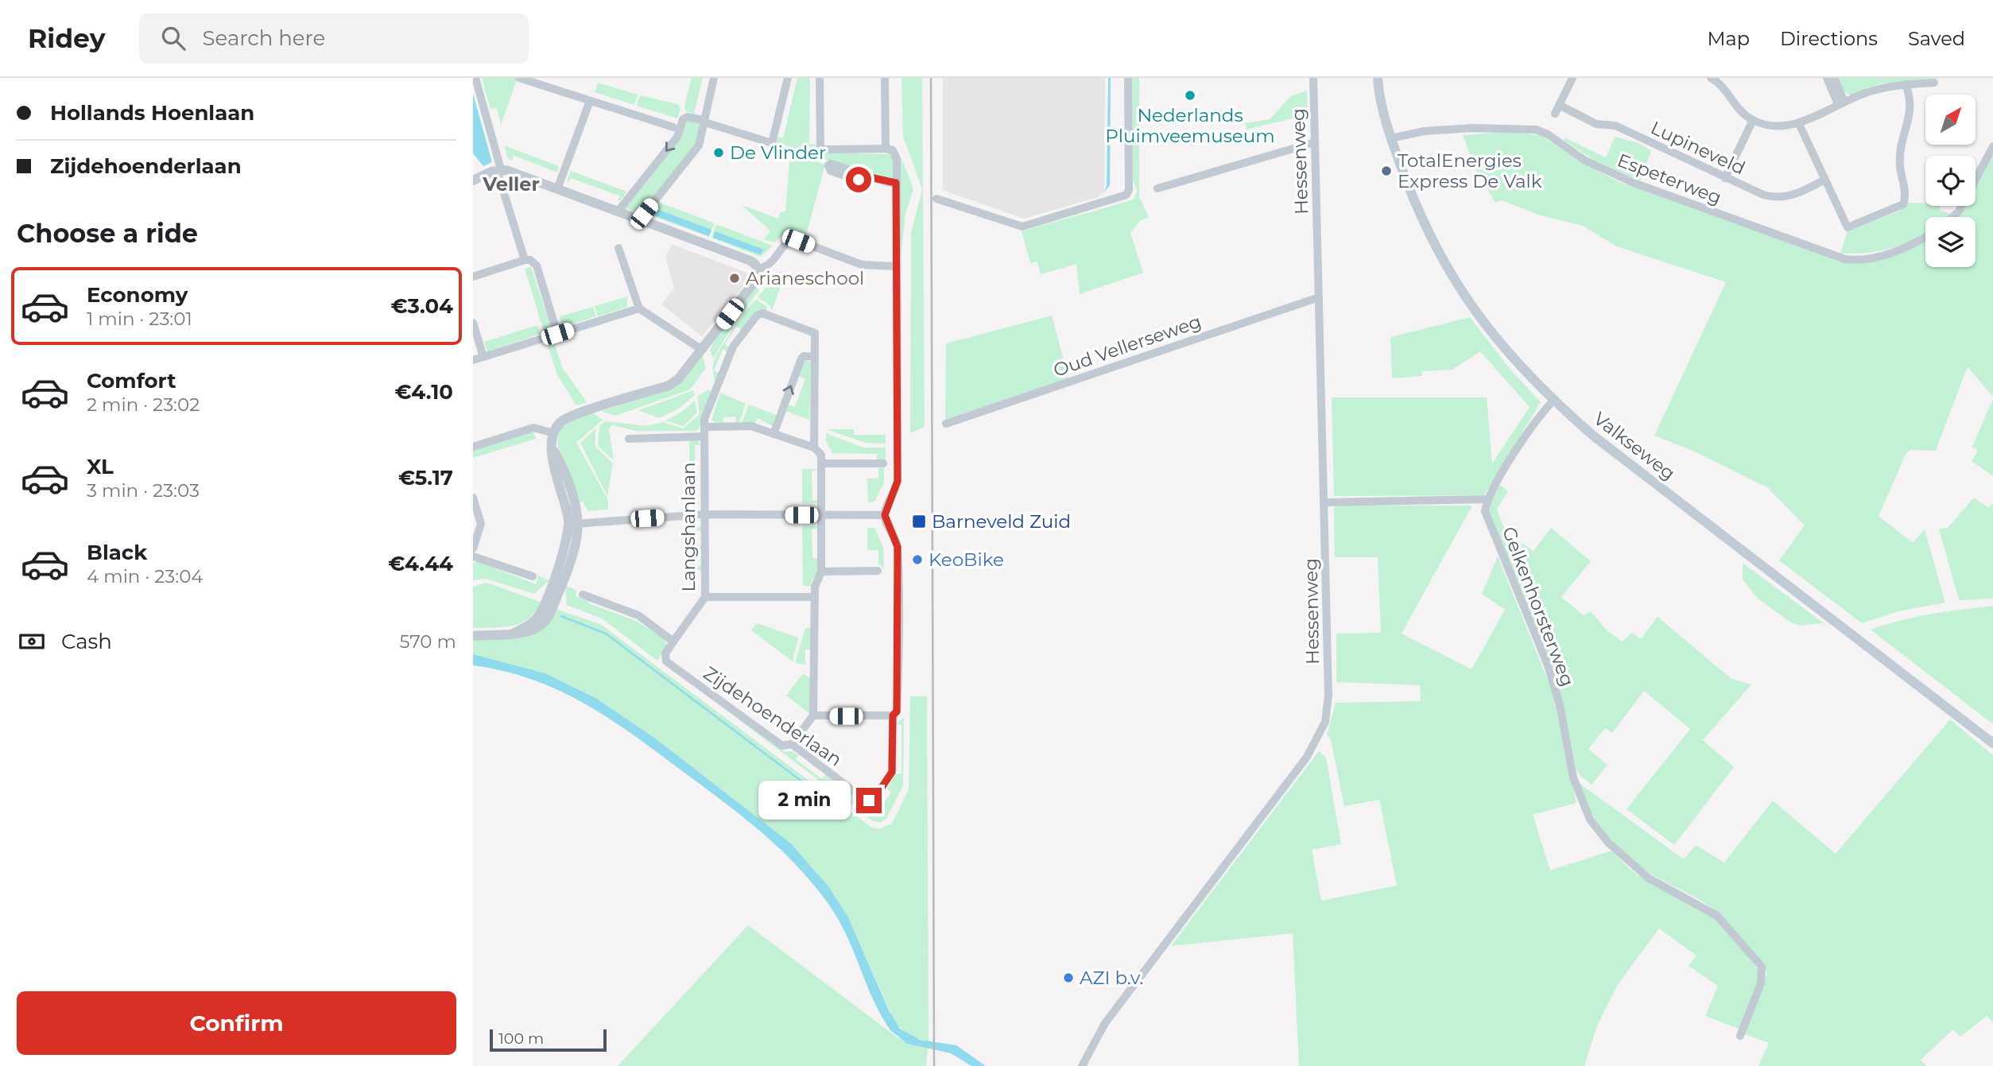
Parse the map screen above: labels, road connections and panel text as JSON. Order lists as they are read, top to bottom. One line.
{"streets":{"main road":["Valkseweg"],"street":["Lupineveld","Hessenweg","Espeterweg","Oud Vellerseweg","Langshanlaan","Gelkenhorsterweg","Zijdehoenderlaan"]},"crossings":[["Hessenweg","Oud Vellerseweg"],["Espeterweg","Valkseweg"],["Langshanlaan","Zijdehoenderlaan"]],"districts":["Veller"],"places":{"other":["Nederlands Pluimveemuseum","De Vlinder","TotalEnergies Express De Valk","Arianeschool","KeoBike","AZI b.v."],"transit":["Barneveld Zuid"]},"scale_bar":"100 m","north":"top right","page":{"header":"Ridey","search":"Search here","nav":["Map","Directions","Saved"],"banner":["Hollands Hoenlaan","Zijdehoenderlaan"],"heading":"Choose a ride","list":[{"name":"Economy","note":"1 min · 23:01","value":"€3.04"},{"name":"Comfort","note":"2 min · 23:02","value":"€4.10"},{"name":"XL","note":"3 min · 23:03","value":"€5.17"},{"name":"Black","note":"4 min · 23:04","value":"€4.44"}],"pay":["Cash","570 m"],"bubble":"2 min","buttons":"Confirm","scale":"100 m"}}
